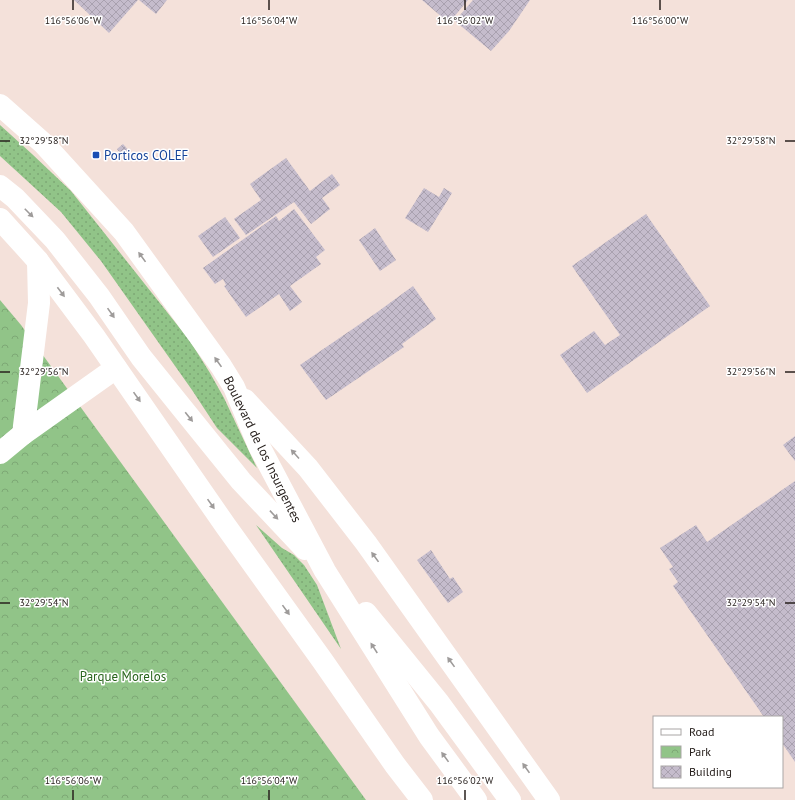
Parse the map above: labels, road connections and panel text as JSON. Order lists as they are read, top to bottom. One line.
{"streets":{"main road":["Boulevard de los Insurgentes"]},"parks":["Parque Morelos"],"places":{"transit":["Porticos COLEF"]},"legend":["Road","Park","Building"],"coordinates":["116°56'06\"W","116°56'04\"W","116°56'02\"W","116°56'00\"W","32°29'58\"N","32°29'56\"N","32°29'54\"N"]}
